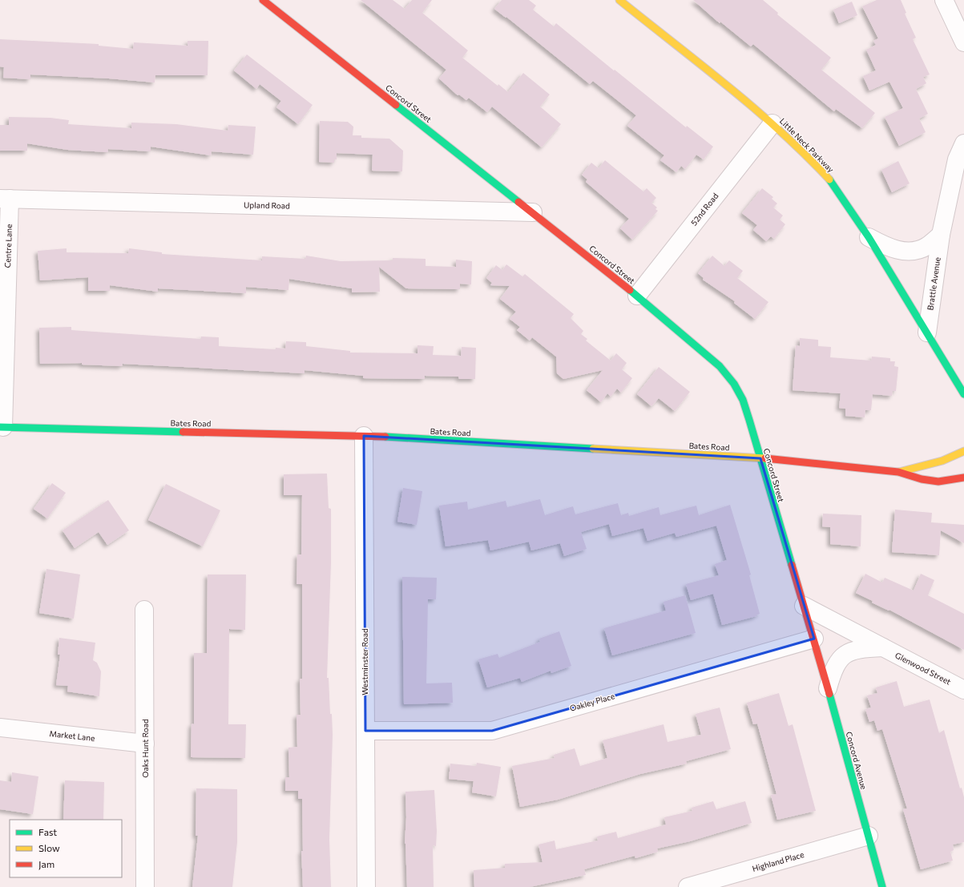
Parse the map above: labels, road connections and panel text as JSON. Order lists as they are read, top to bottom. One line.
{"streets":{"street":["Concord Street","Little Neck Parkway","Upland Road","52nd Road","Centre Lane","Brattle Avenue","Bates Road","Westminster Road","Glenwood Street","Oakley Place","Market Lane","Oaks Hunt Road","Concord Avenue","Highland Place"]},"crossings":[["Concord Street","Upland Road"],["Concord Street","52nd Road"],["Concord Street","Bates Road"],["Concord Street","Glenwood Street"],["Concord Street","Oakley Place"],["Concord Street","Concord Avenue"],["Little Neck Parkway","52nd Road"],["Little Neck Parkway","Brattle Avenue"],["Upland Road","Centre Lane"],["Centre Lane","Bates Road"],["Bates Road","Westminster Road"],["Westminster Road","Oakley Place"],["Oakley Place","Concord Avenue"],["Market Lane","Oaks Hunt Road"],["Concord Avenue","Highland Place"]],"legend":["Fast","Slow","Jam"]}
